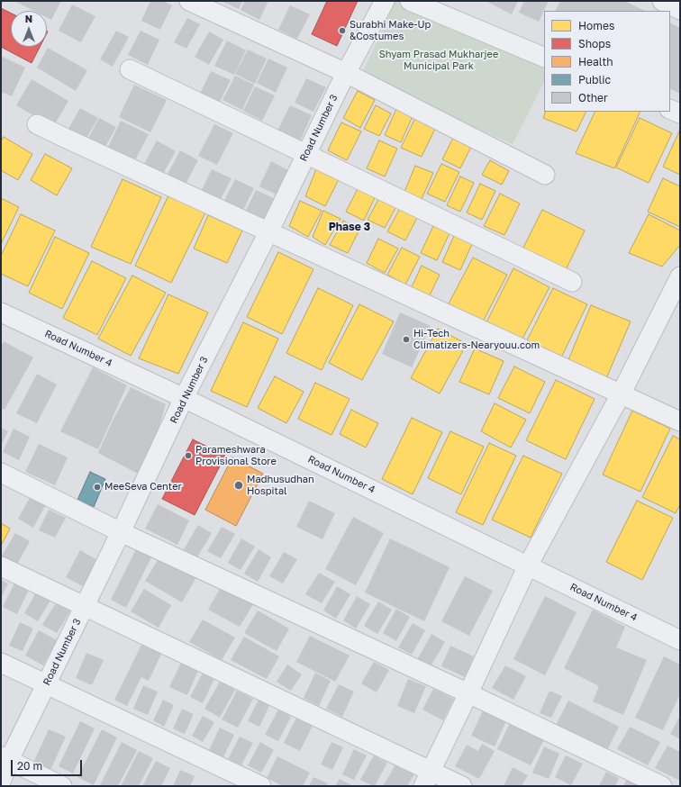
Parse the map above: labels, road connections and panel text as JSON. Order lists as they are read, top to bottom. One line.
{"streets":{"street":["Road Number 3","Road Number 4"]},"crossings":[["Road Number 3","Road Number 4"]],"districts":["Phase 3"],"parks":["Shyam Prasad Mukharjee Municipal Park"],"places":["Surabhi Make-Up &Costumes","Hi-Tech Climatizers-Nearyouu.com","Parameshwara Provisional Store","Madhusudhan Hospital","MeeSeva Center"],"legend":["Homes","Shops","Health","Public","Other"],"scale_bar":"20 m","north":"top"}
